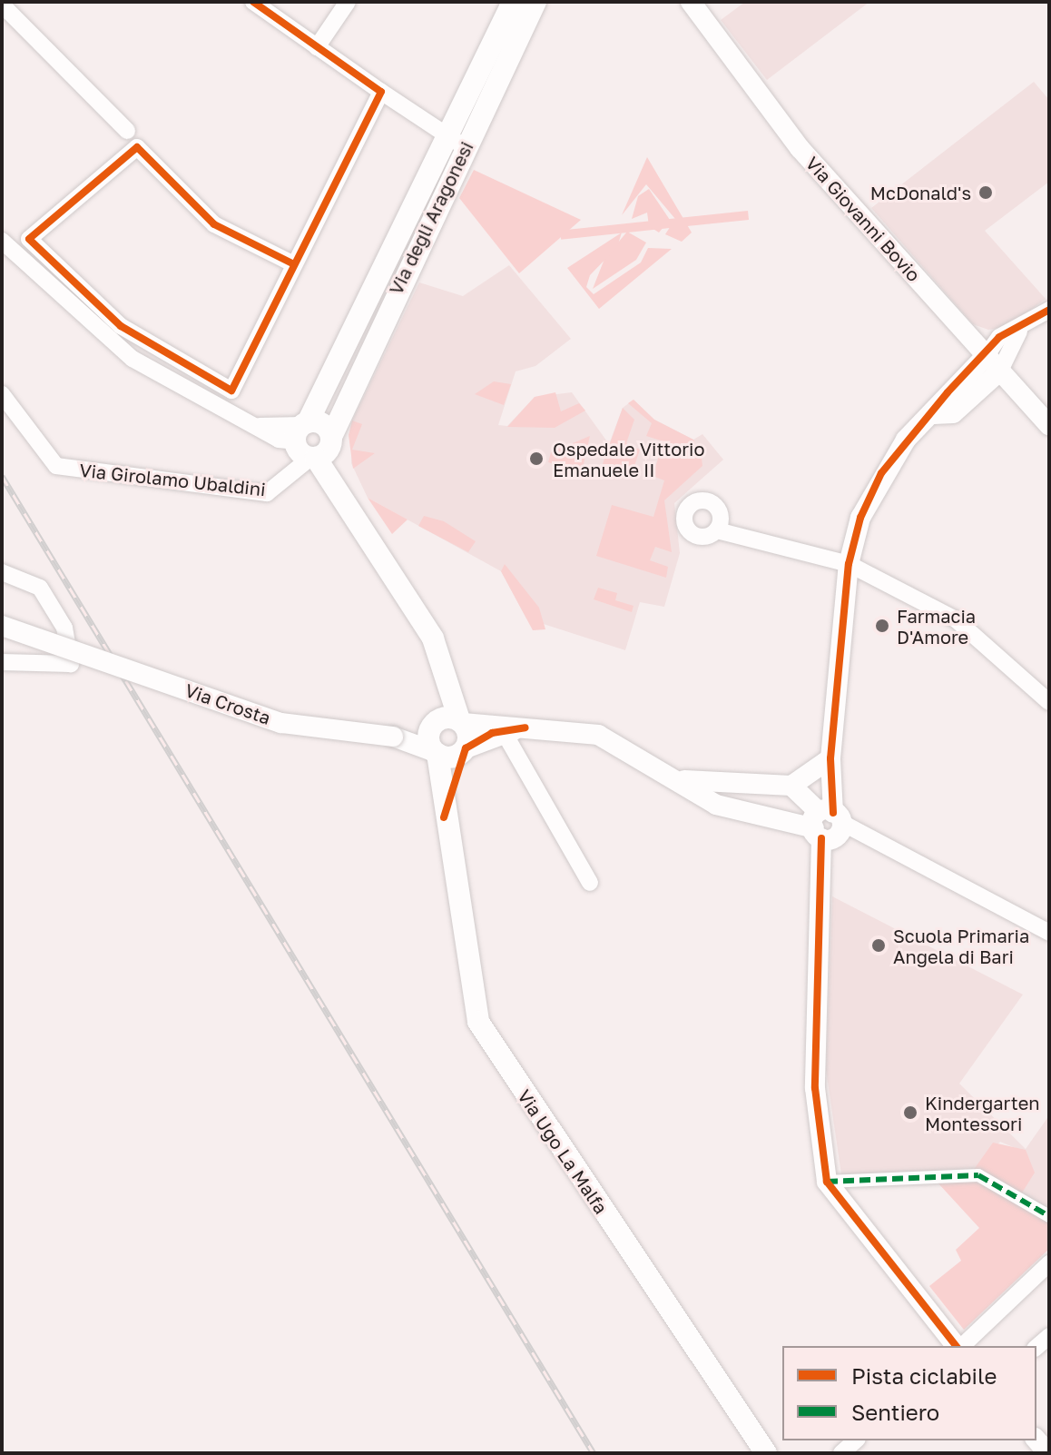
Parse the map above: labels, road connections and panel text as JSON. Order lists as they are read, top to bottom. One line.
{"streets":{"main road":["Via degli Aragonesi","Via Ugo La Malfa"],"street":["Via Giovanni Bovio","Via Girolamo Ubaldini","Via Crosta"]},"crossings":[["Via degli Aragonesi","Via Girolamo Ubaldini"],["Via degli Aragonesi","Via Ugo La Malfa"],["Via Girolamo Ubaldini","Via Ugo La Malfa"],["Via Crosta","Via Ugo La Malfa"]],"places":["McDonald's","Ospedale Vittorio Emanuele II","Farmacia D'Amore","Scuola Primaria Angela di Bari","Kindergarten Montessori"],"legend":["Pista ciclabile","Sentiero"]}
